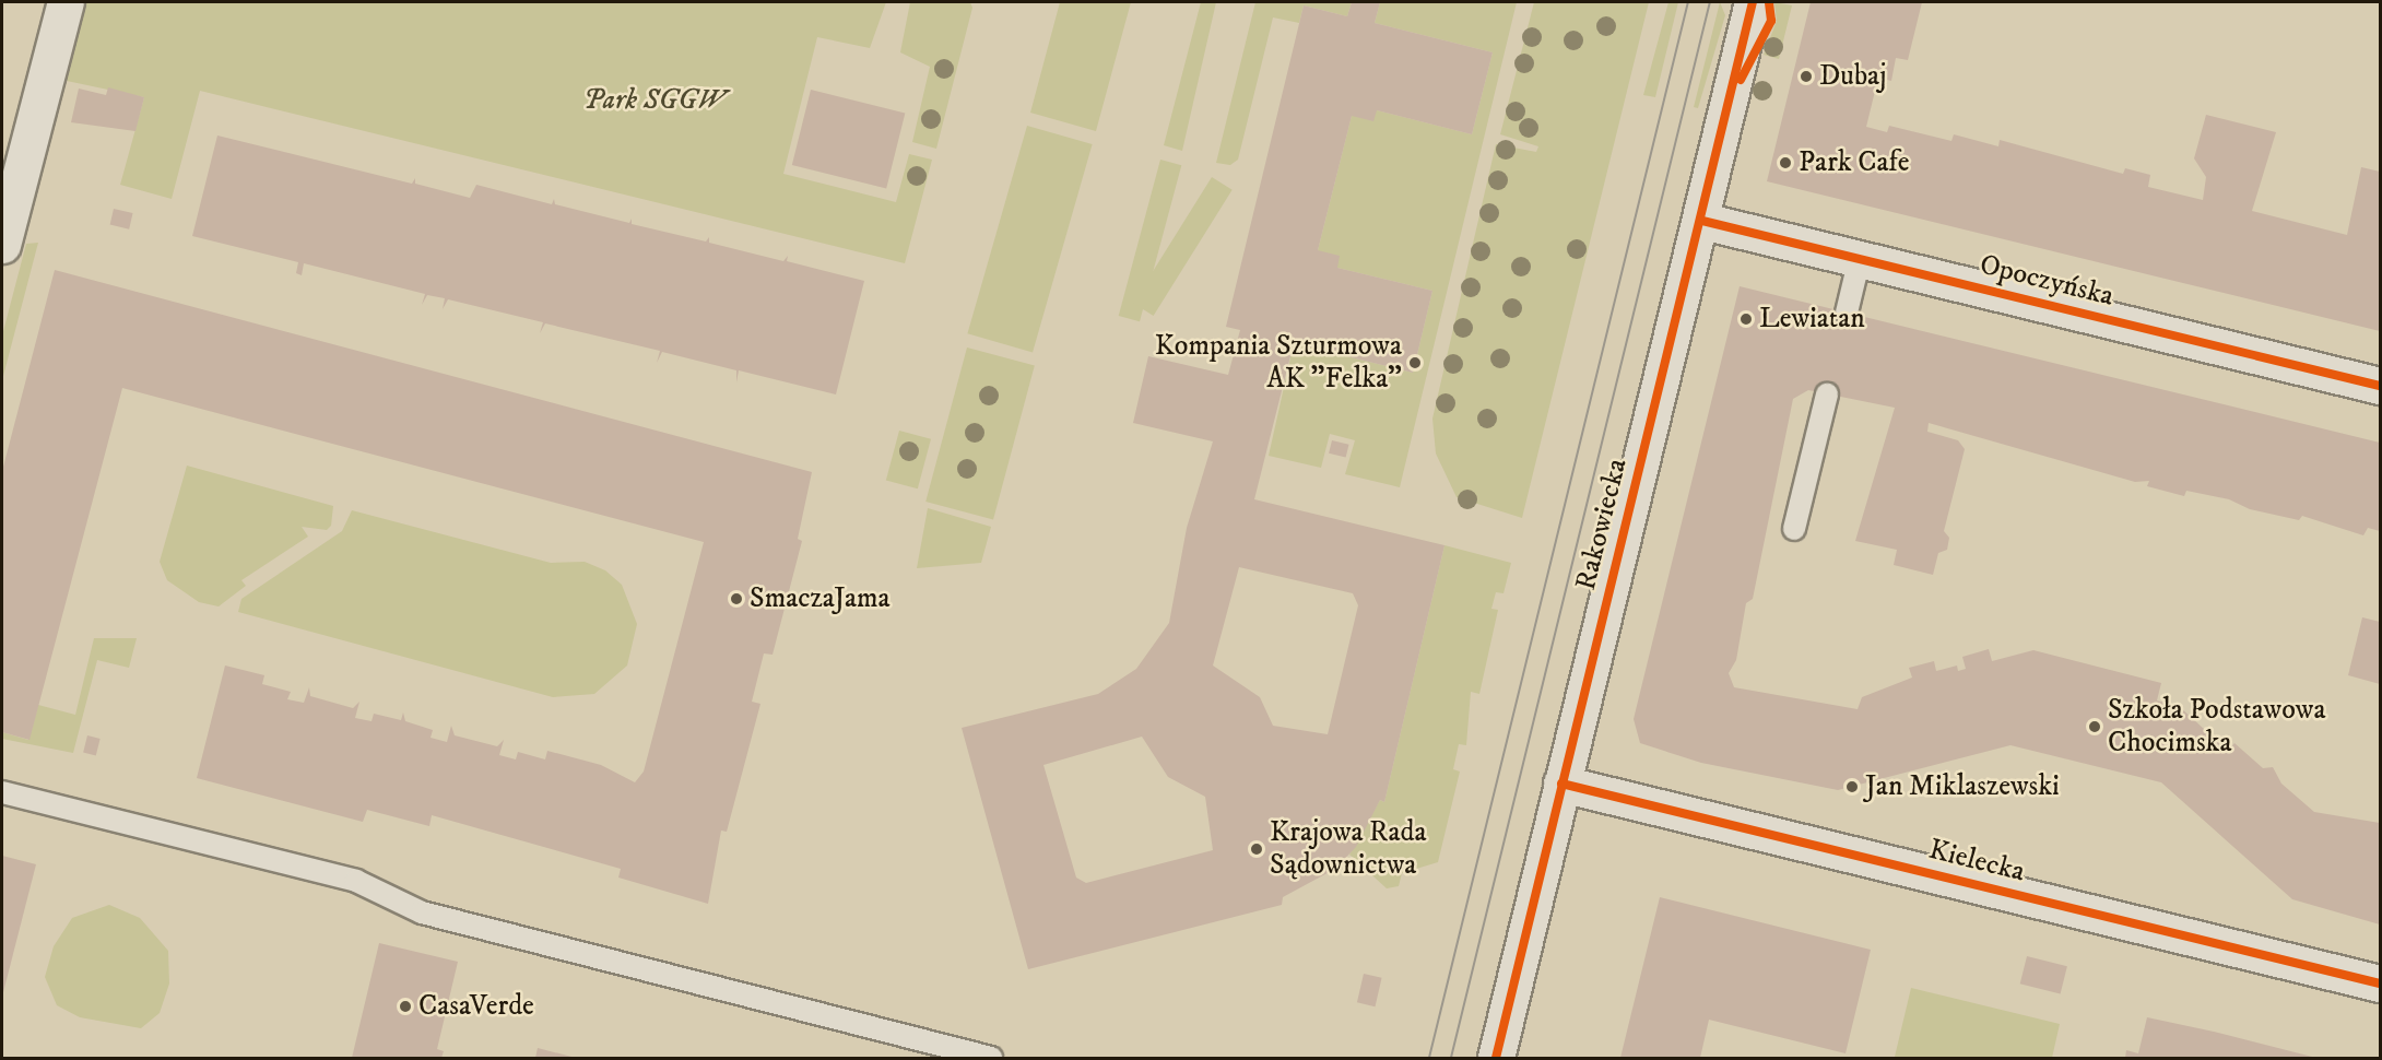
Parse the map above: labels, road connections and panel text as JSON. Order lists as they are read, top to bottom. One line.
{"streets":{"street":["Opoczyńska","Rakowiecka","Kielecka"]},"crossings":[["Opoczyńska","Rakowiecka"],["Rakowiecka","Kielecka"]],"parks":["Park SGGW"],"places":["Dubaj","Park Cafe","Lewiatan","Kompania Szturmowa AK \"Felka\"","SmaczaJama","Szkoła Podstawowa Chocimska","Jan Miklaszewski","Krajowa Rada Sądownictwa","CasaVerde"]}
